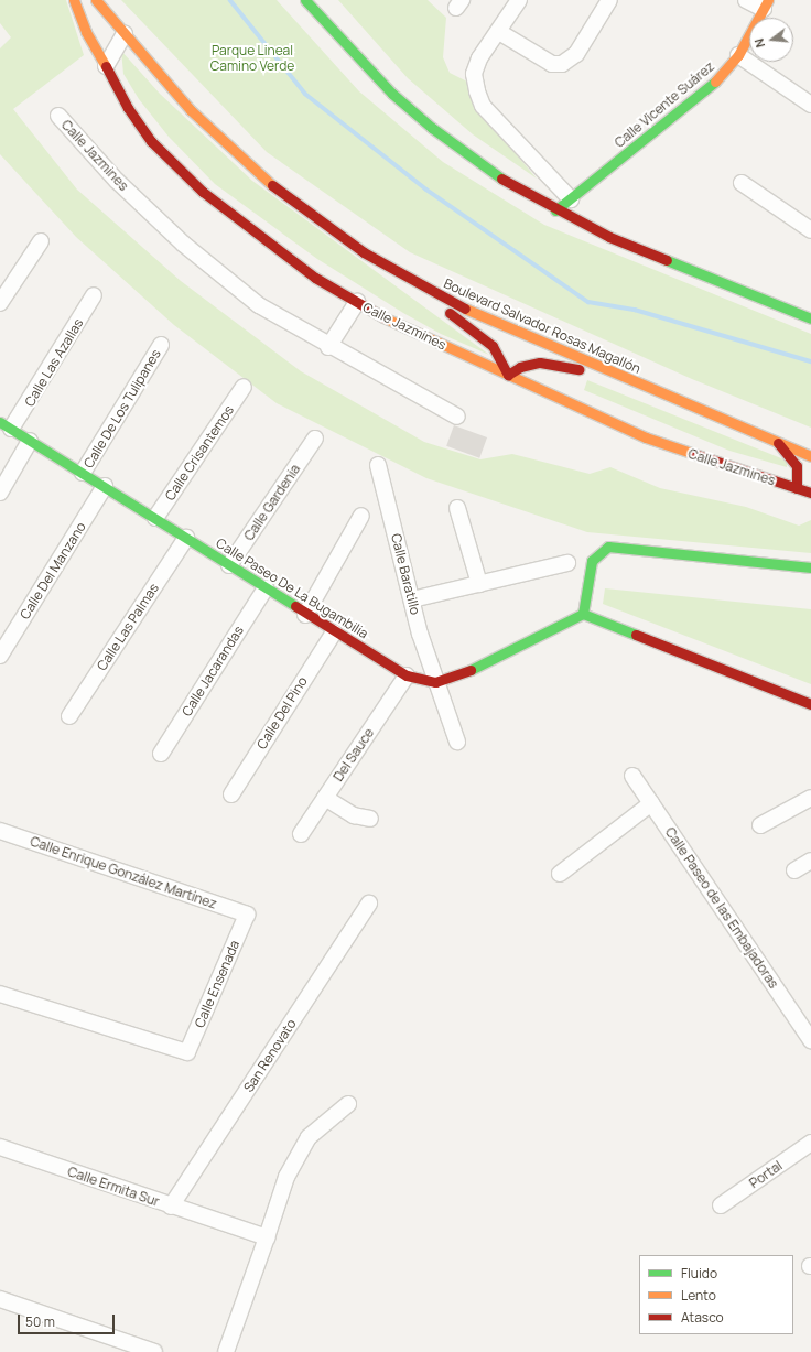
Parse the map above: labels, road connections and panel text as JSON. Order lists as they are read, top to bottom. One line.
{"streets":{"main road":["Calle Vicente Suárez","Calle Jazmines","Boulevard Salvador Rosas Magallón","Calle Paseo De La Bugambilia"],"street":["Calle Las Azallas","Calle De Los Tulipanes","Calle Crisantemos","Calle Gardenia","Calle Del Manzano","Calle Baratillo","Calle Las Palmas","Calle Jacarandas","Calle Del Pino","Del Sauce","Calle Enrique González Martínez","Calle Paseo de las Embajadoras","Calle Ensenada","San Renovato","Portal","Calle Ermita Sur"]},"crossings":[["Calle Las Azallas","Calle Paseo De La Bugambilia"],["Calle De Los Tulipanes","Calle Paseo De La Bugambilia"],["Calle Crisantemos","Calle Paseo De La Bugambilia"],["Calle Gardenia","Calle Paseo De La Bugambilia"],["Calle Del Manzano","Calle Paseo De La Bugambilia"],["Calle Baratillo","Calle Paseo De La Bugambilia"],["Calle Paseo De La Bugambilia","Calle Las Palmas"],["Calle Paseo De La Bugambilia","Calle Jacarandas"],["Calle Paseo De La Bugambilia","Calle Del Pino"],["Calle Paseo De La Bugambilia","Del Sauce"],["Calle Enrique González Martínez","Calle Ensenada"],["San Renovato","Calle Ermita Sur"]],"parks":["Parque Lineal Camino Verde"],"legend":["Fluido","Lento","Atasco"],"scale_bar":"50 m","north":"left"}
